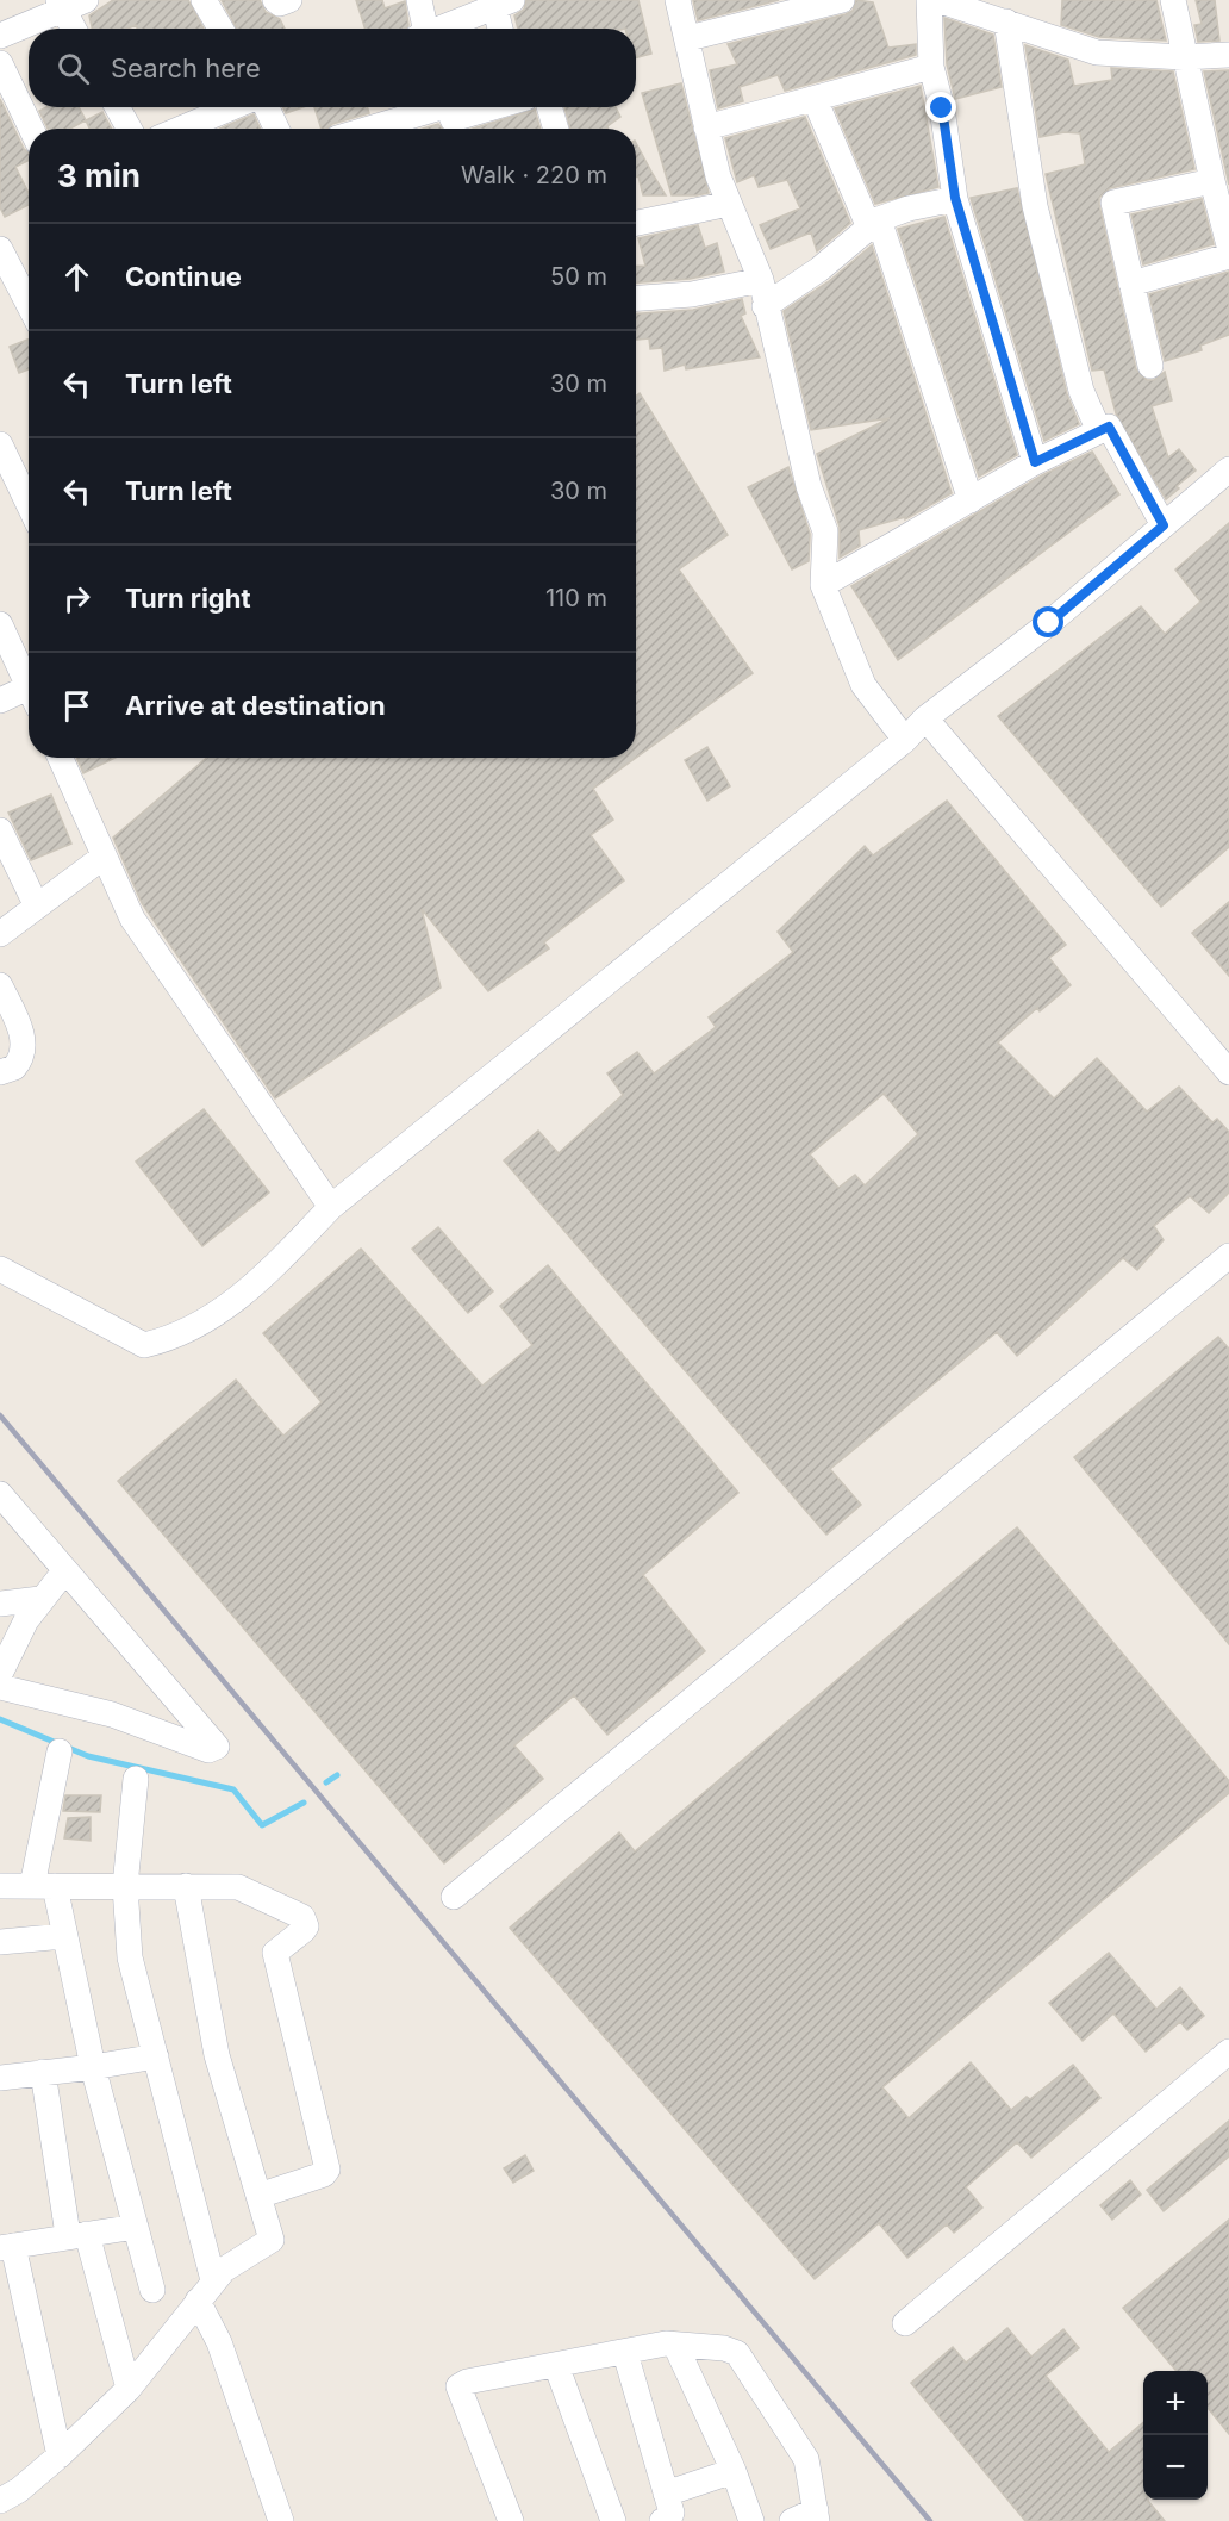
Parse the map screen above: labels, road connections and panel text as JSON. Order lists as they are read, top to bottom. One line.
{"page":{"search":"Search here","heading":["3 min","Walk · 220 m"],"list":[["Continue","50 m"],["Turn left","30 m"],["Turn left","30 m"],["Turn right","110 m"],"Arrive at destination"],"map_buttons":["+","−"]}}
